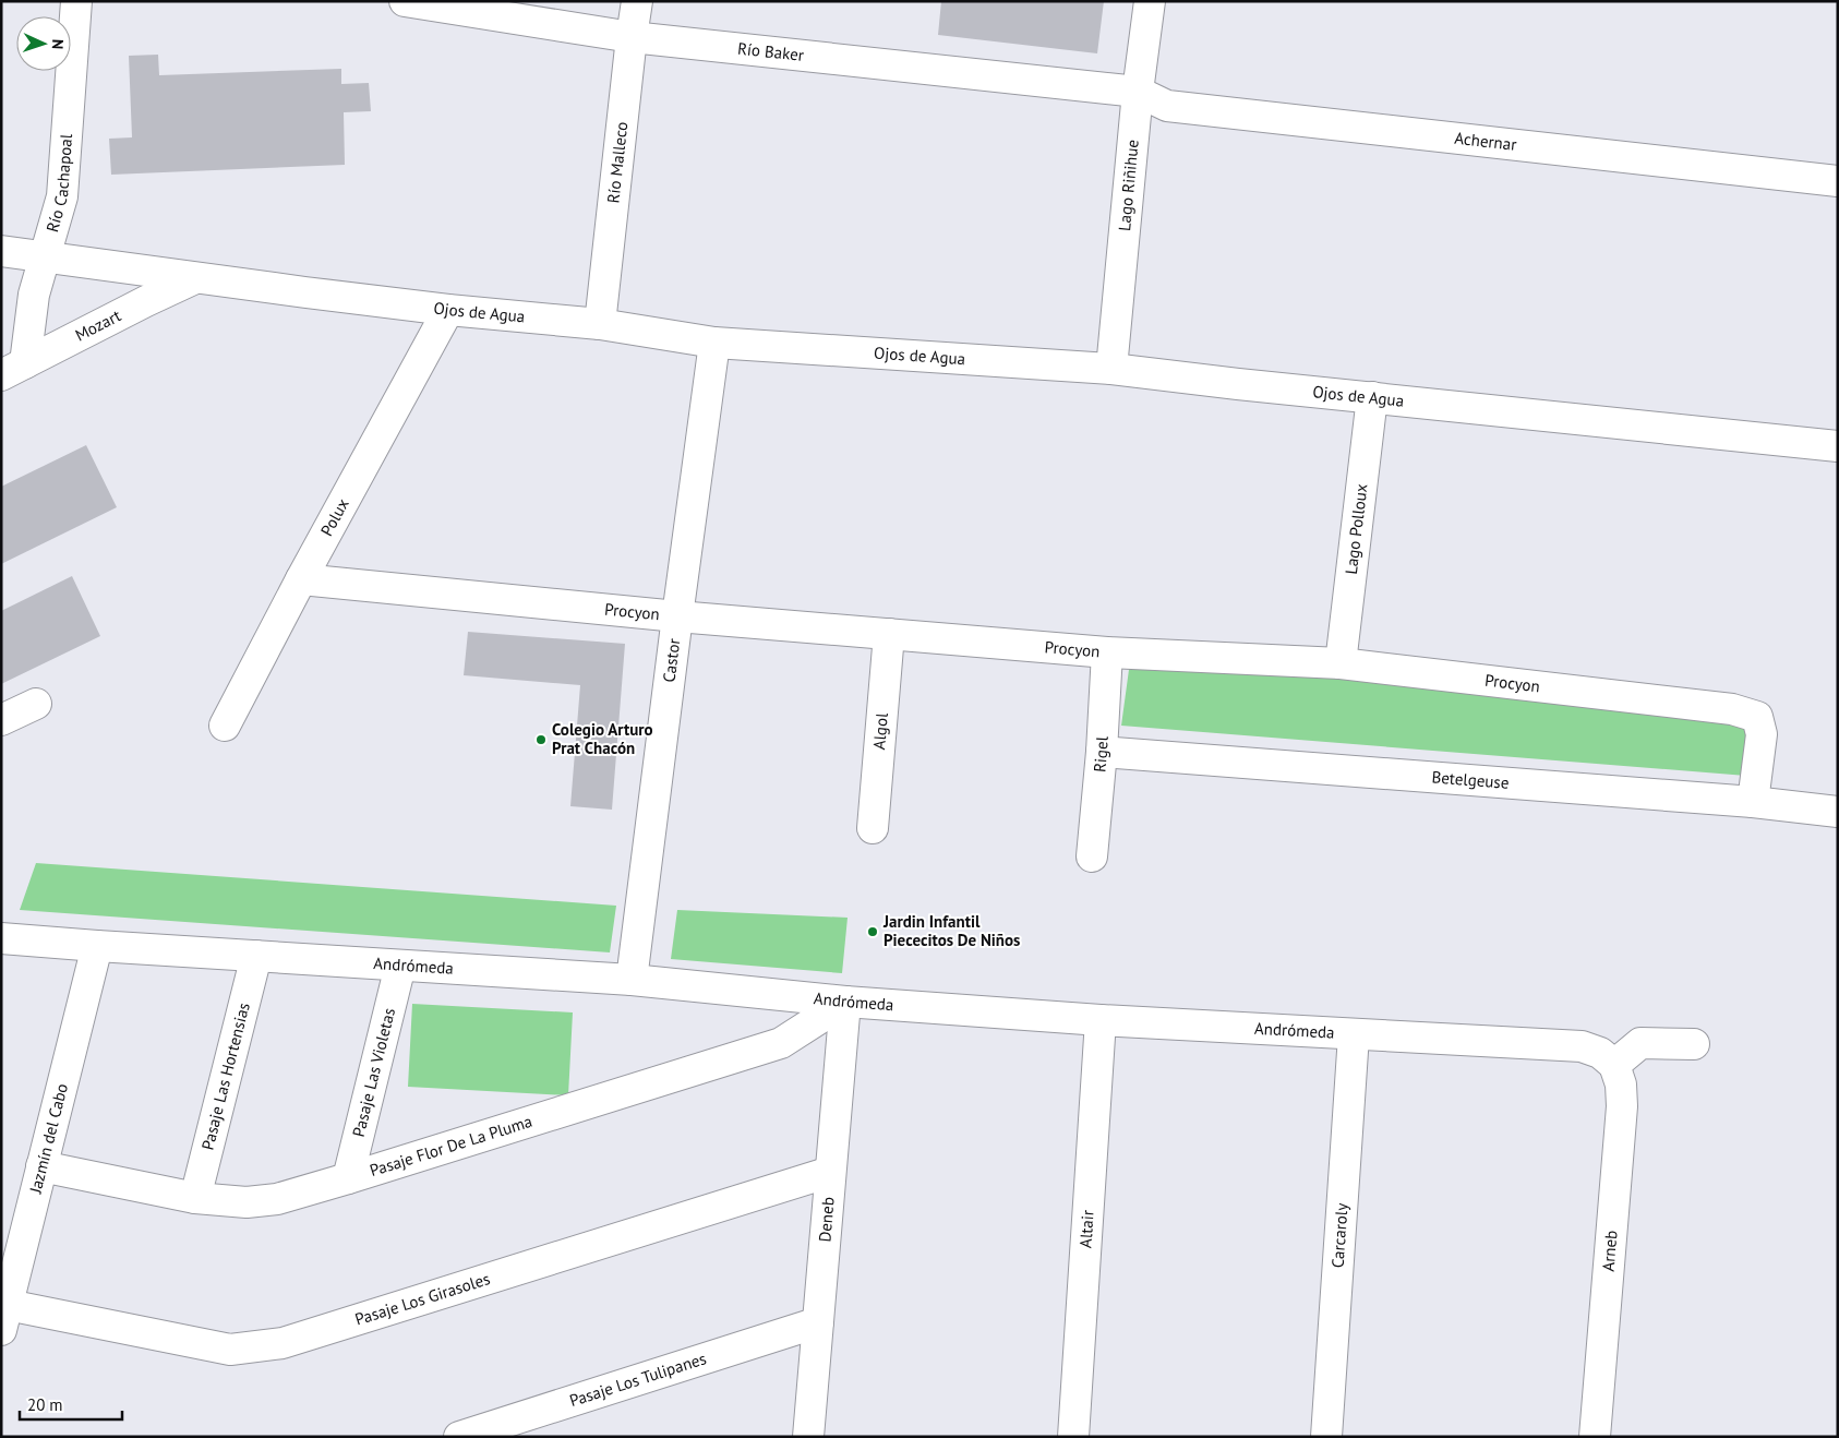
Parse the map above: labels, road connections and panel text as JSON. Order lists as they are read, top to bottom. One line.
{"streets":{"street":["Río Baker","Achernar","Río Malleco","Río Cachapoal","Lago Riñihue","Ojos de Agua","Mozart","Polux","Lago Polloux","Procyon","Castor","Algol","Rigel","Betelgeuse","Andrómeda","Pasaje Las Violetas","Pasaje Las Hortensias","Jazmín del Cabo","Pasaje Flor De La Pluma","Deneb","Altair","Carcaroly","Arneb","Pasaje Los Girasoles","Pasaje Los Tulipanes"]},"crossings":[["Río Baker","Achernar"],["Río Baker","Río Malleco"],["Río Baker","Lago Riñihue"],["Achernar","Lago Riñihue"],["Río Malleco","Ojos de Agua"],["Río Cachapoal","Ojos de Agua"],["Río Cachapoal","Mozart"],["Lago Riñihue","Ojos de Agua"],["Ojos de Agua","Mozart"],["Ojos de Agua","Polux"],["Ojos de Agua","Lago Polloux"],["Ojos de Agua","Castor"],["Polux","Procyon"],["Lago Polloux","Procyon"],["Procyon","Castor"],["Procyon","Algol"],["Procyon","Rigel"],["Procyon","Betelgeuse"],["Castor","Andrómeda"],["Rigel","Betelgeuse"],["Andrómeda","Pasaje Las Violetas"],["Andrómeda","Pasaje Las Hortensias"],["Andrómeda","Jazmín del Cabo"],["Andrómeda","Pasaje Flor De La Pluma"],["Andrómeda","Deneb"],["Andrómeda","Altair"],["Andrómeda","Carcaroly"],["Andrómeda","Arneb"],["Pasaje Las Violetas","Pasaje Flor De La Pluma"],["Pasaje Las Hortensias","Pasaje Flor De La Pluma"],["Jazmín del Cabo","Pasaje Flor De La Pluma"],["Jazmín del Cabo","Pasaje Los Girasoles"],["Pasaje Flor De La Pluma","Deneb"],["Deneb","Pasaje Los Girasoles"],["Deneb","Pasaje Los Tulipanes"]],"places":["Colegio Arturo Prat Chacón","Jardin Infantil Piececitos De Niños"],"scale_bar":"20 m","north":"right"}
